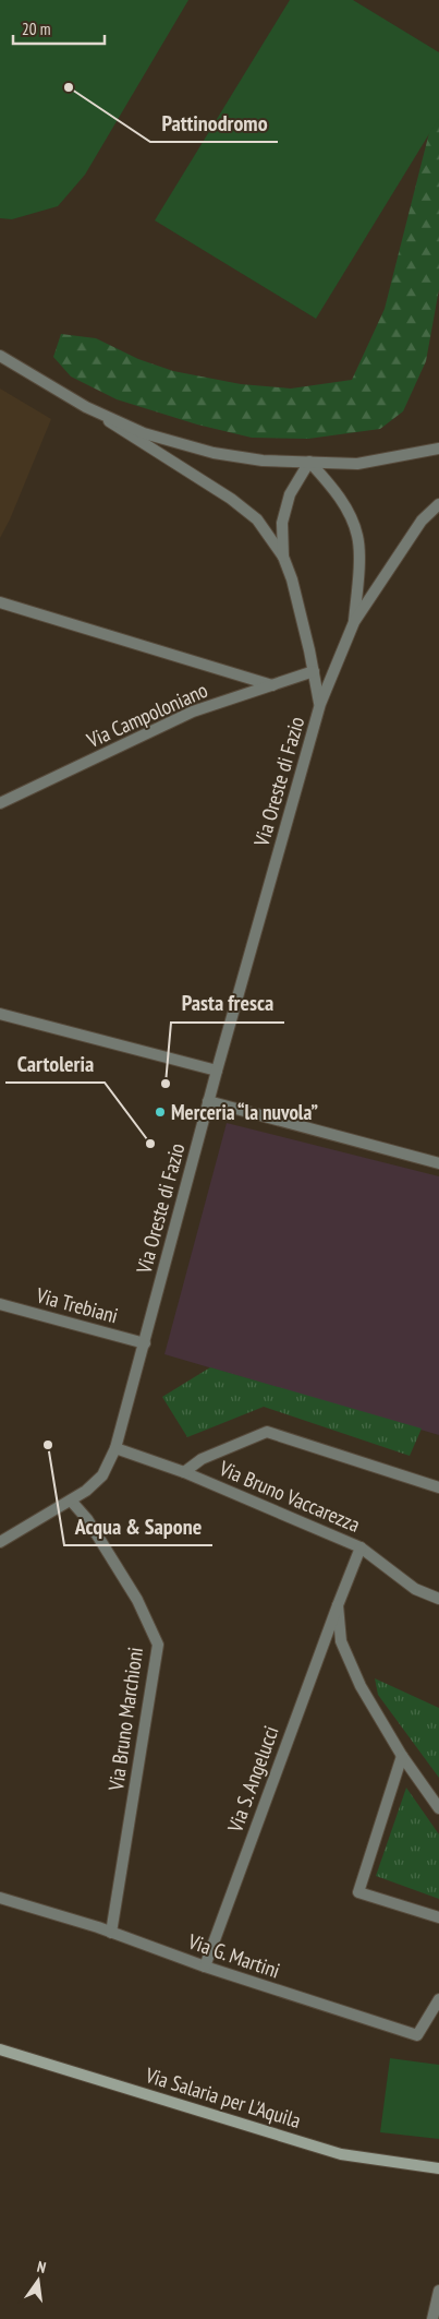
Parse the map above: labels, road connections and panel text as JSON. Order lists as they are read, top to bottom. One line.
{"streets":{"main road":["Via Salaria per L'Aquila"],"street":["Via Campoloniano","Via Oreste di Fazio","Via Trebiani","Via Bruno Vaccarezza","Via Bruno Marchioni","Via S. Angelucci","Via G. Martini"]},"crossings":[["Via Oreste di Fazio","Via Trebiani"],["Via Oreste di Fazio","Via Bruno Vaccarezza"],["Via Oreste di Fazio","Via Bruno Marchioni"],["Via Bruno Vaccarezza","Via S. Angelucci"],["Via Bruno Marchioni","Via G. Martini"],["Via S. Angelucci","Via G. Martini"]],"places":["Pattinodromo","Pasta fresca","Merceria “la nuvola”","Cartoleria","Acqua & Sapone"],"scale_bar":"20 m","north":"top"}
